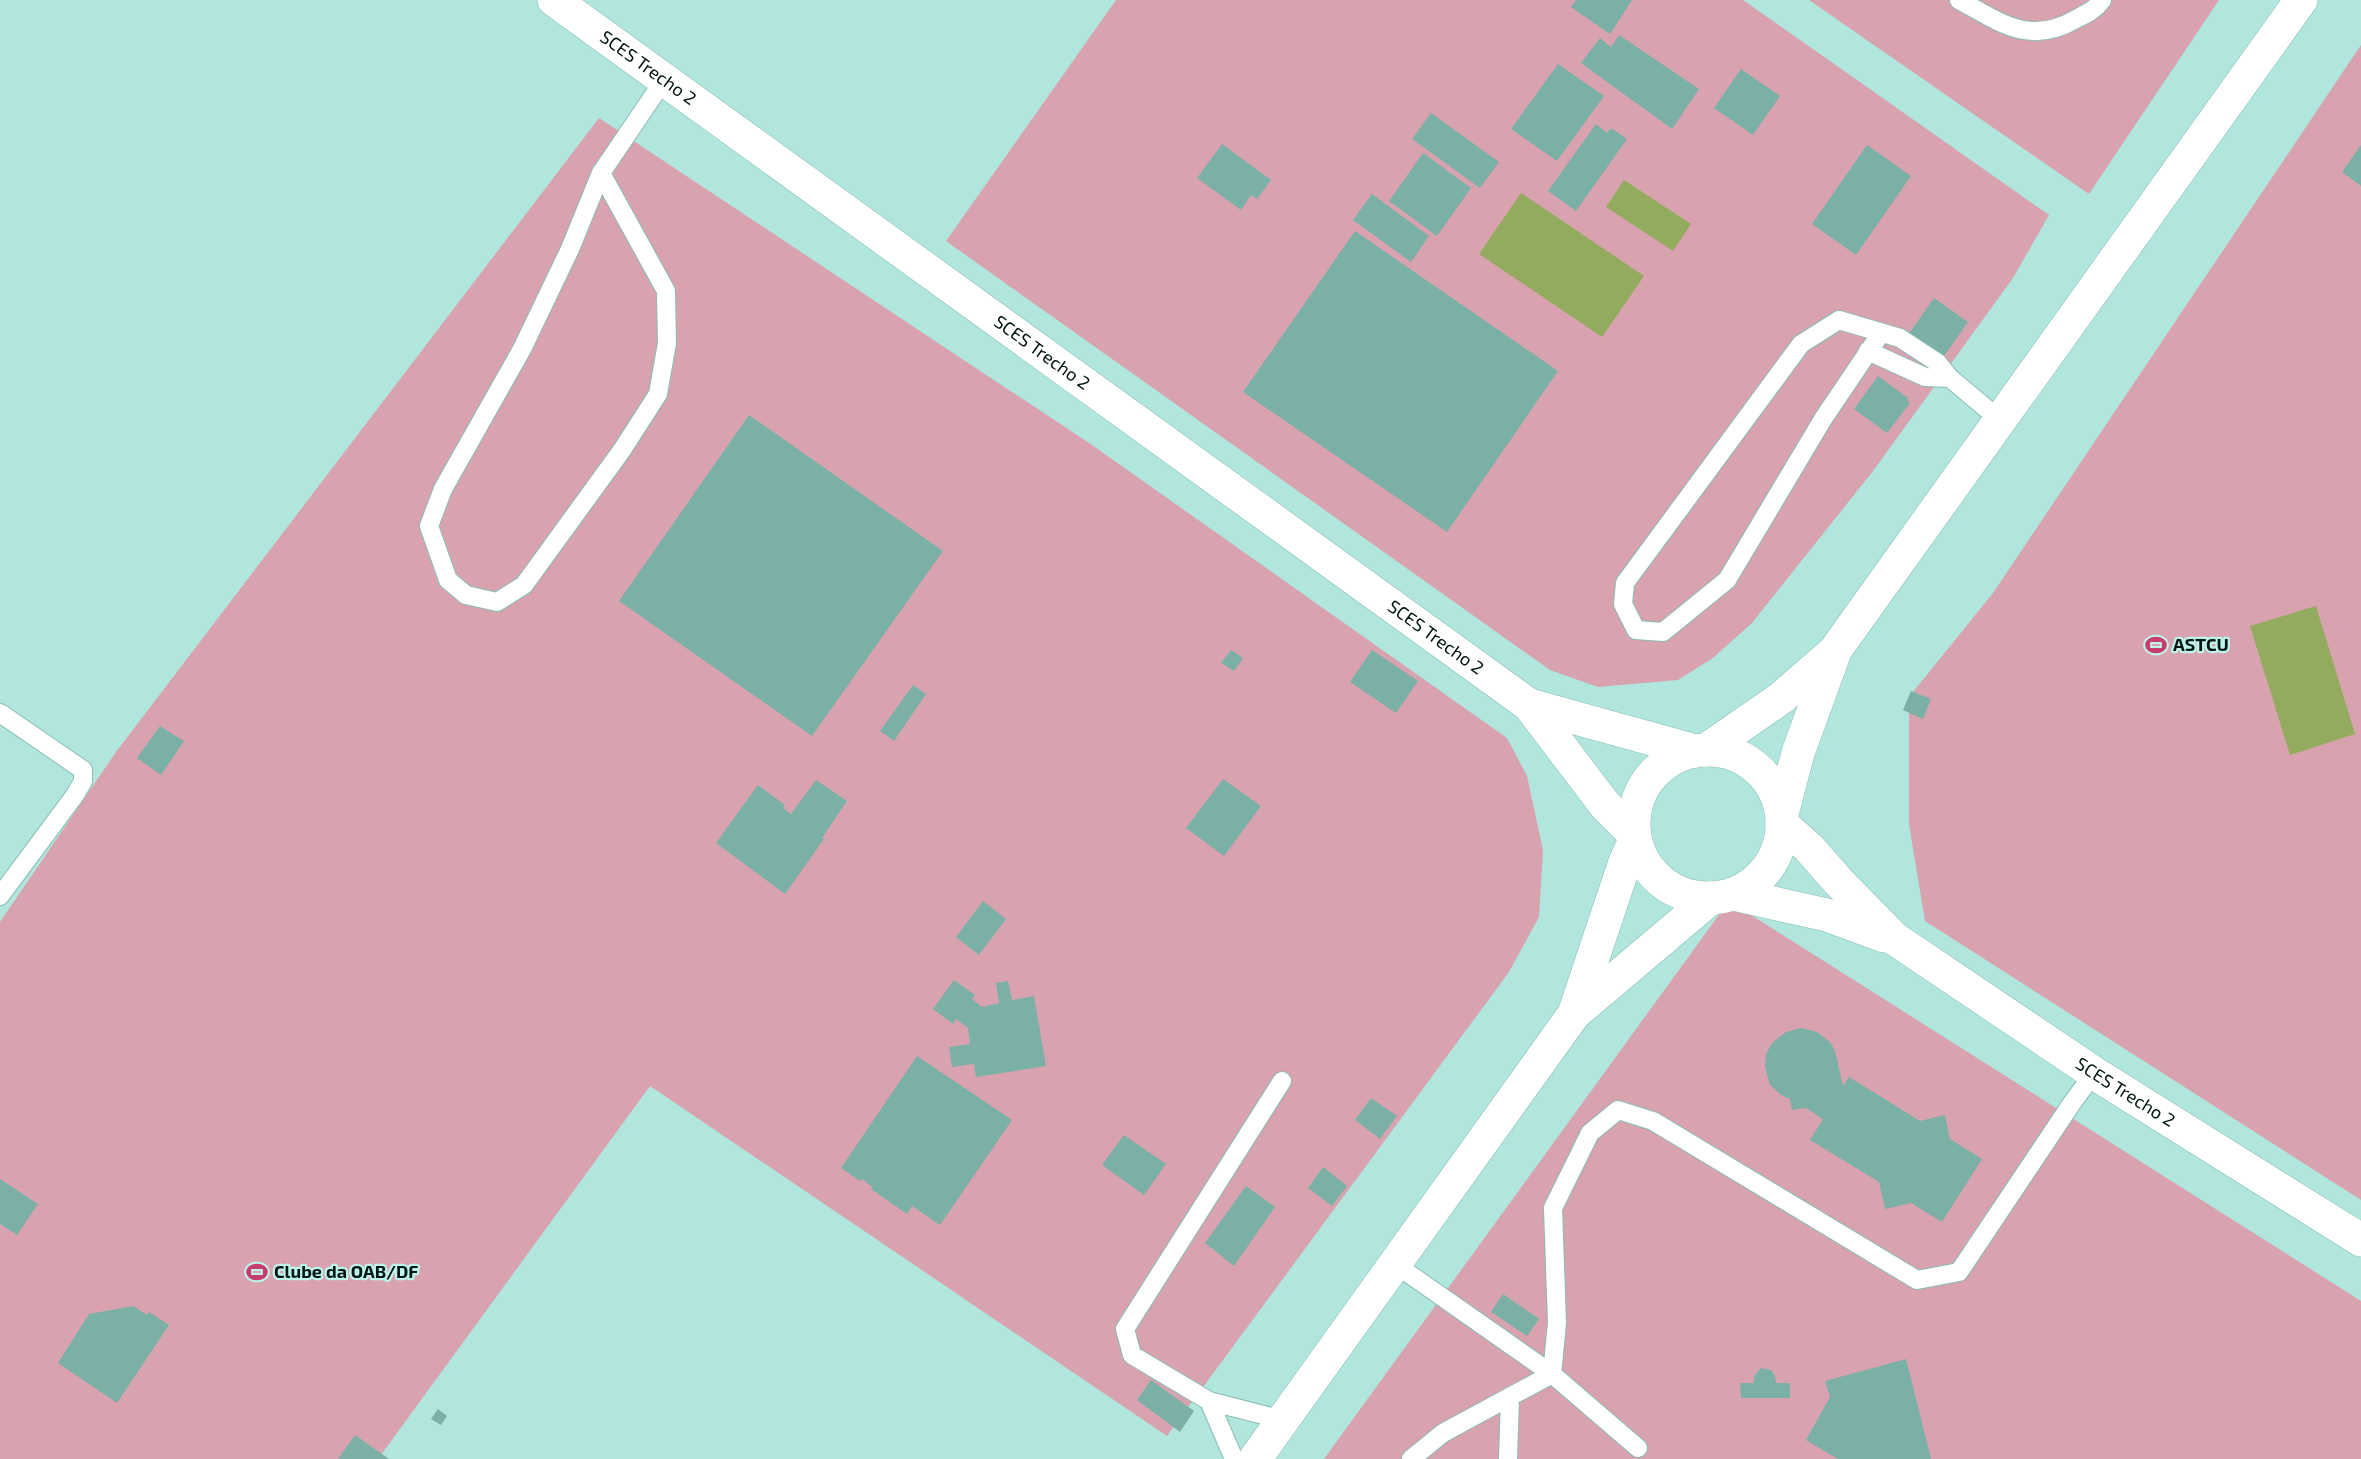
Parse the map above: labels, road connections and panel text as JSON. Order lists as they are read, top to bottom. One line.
{"streets":{"street":["SCES Trecho 2"]},"places":{"sports":["ASTCU","Clube da OAB/DF"]}}
